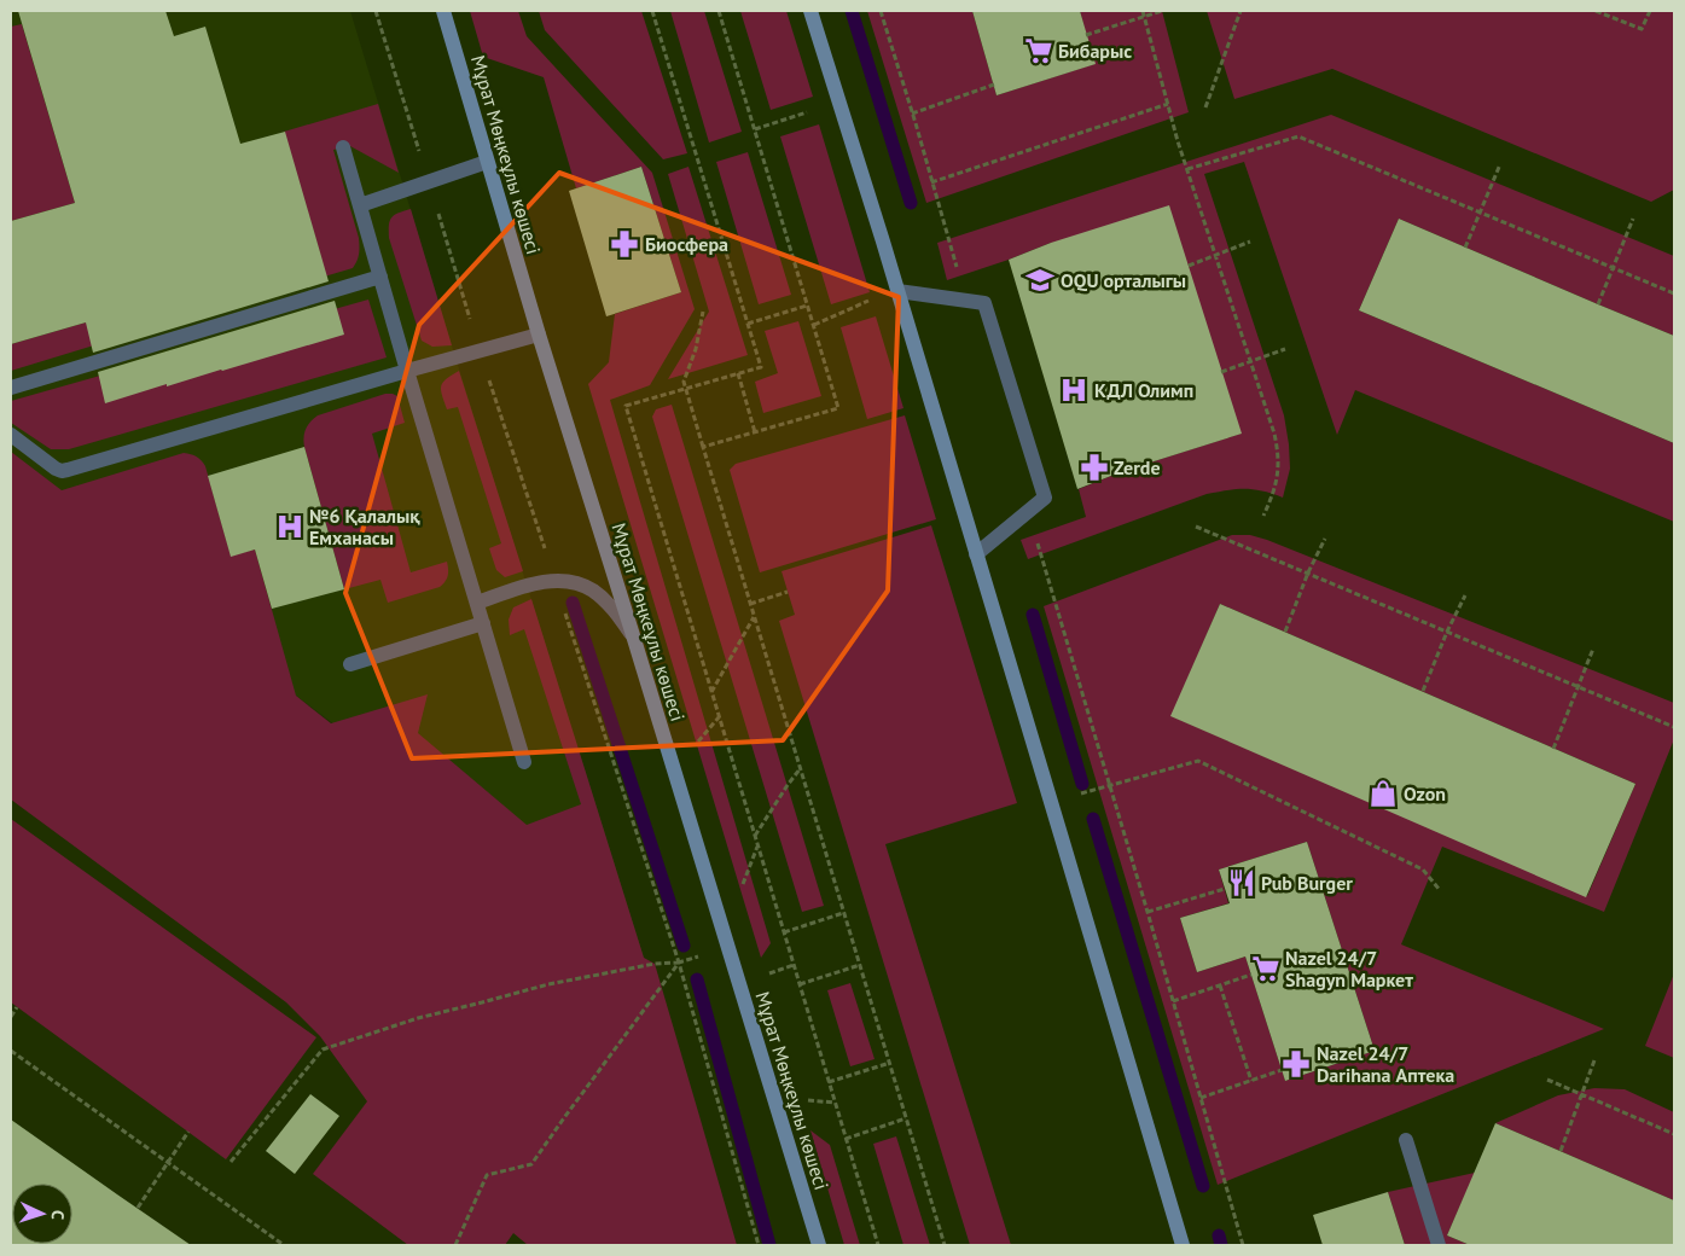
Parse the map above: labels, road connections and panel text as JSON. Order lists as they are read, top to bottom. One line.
{"streets":{"main road":["Мұрат Мөңкеұлы көшесі"]},"places":{"supermarket":["Бибарыс","Nazel 24/7 Shagyn Маркет"],"pharmacy":["Биосфера","Zerde","Nazel 24/7 Darihana Аптека"],"school or university":["OQU орталыгы"],"hospital":["КДЛ Олимп","№6 Қалалық Емханасы"],"shop":["Ozon"],"restaurant":["Pub Burger"]},"north":"right"}
